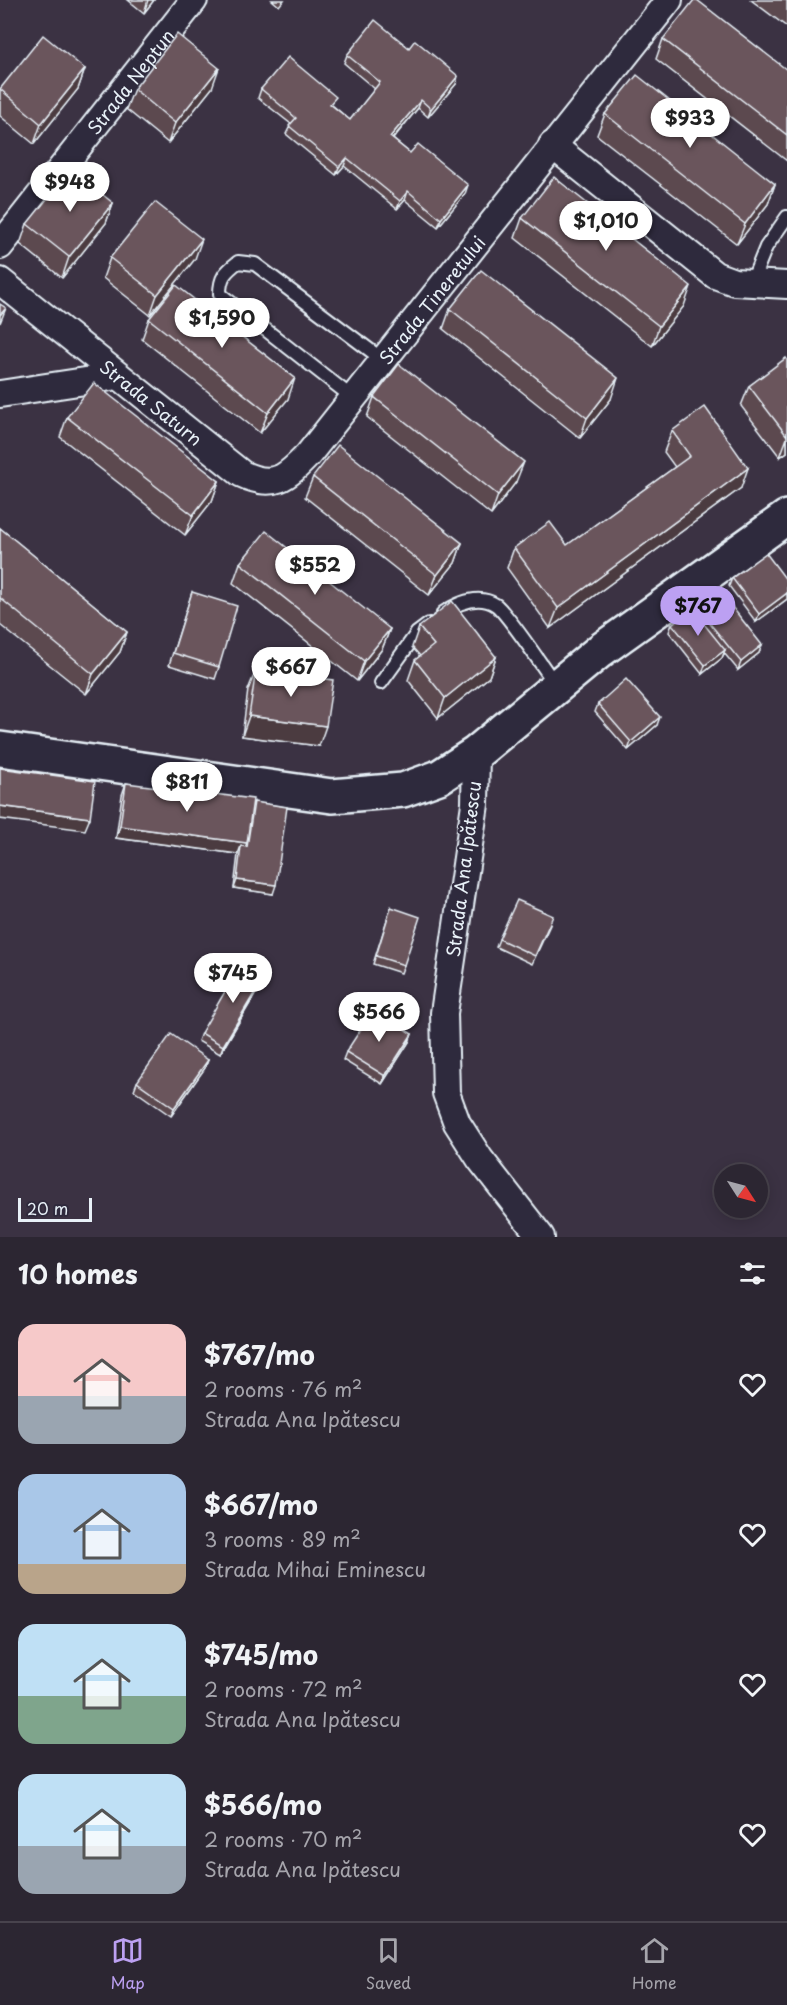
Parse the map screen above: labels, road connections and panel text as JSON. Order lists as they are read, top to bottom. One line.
{"streets":{"street":["Strada Neptun","Strada Tineretului","Strada Saturn","Strada Ana Ipătescu"]},"crossings":[["Strada Tineretului","Strada Saturn"]],"scale_bar":"20 m","north":"bottom right","page":{"price":["$933","$948","$1,010","$1,590","$552","$767","$667","$811","$745","$566"],"scale":"20 m","heading":"10 homes","list":[{"name":"$767/mo","note":"2 rooms · 76 m² · Strada Ana Ipătescu"},{"name":"$667/mo","note":"3 rooms · 89 m² · Strada Mihai Eminescu"},{"name":"$745/mo","note":"2 rooms · 72 m² · Strada Ana Ipătescu"},{"name":"$566/mo","note":"2 rooms · 70 m² · Strada Ana Ipătescu"}],"tabs":["Map","Saved","Home"]}}
